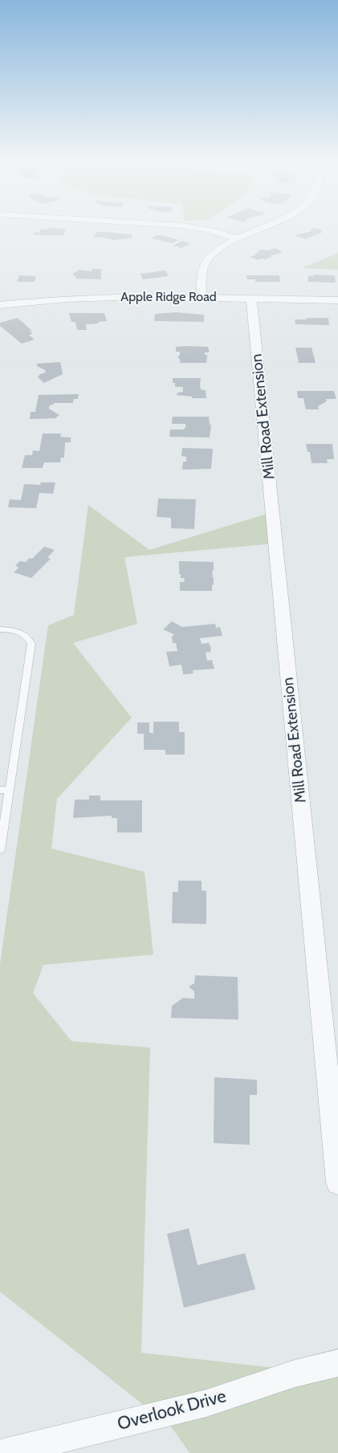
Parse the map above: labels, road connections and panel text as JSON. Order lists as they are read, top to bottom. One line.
{"streets":{"street":["Apple Ridge Road","Mill Road Extension","Overlook Drive"]},"crossings":[["Apple Ridge Road","Mill Road Extension"]]}
